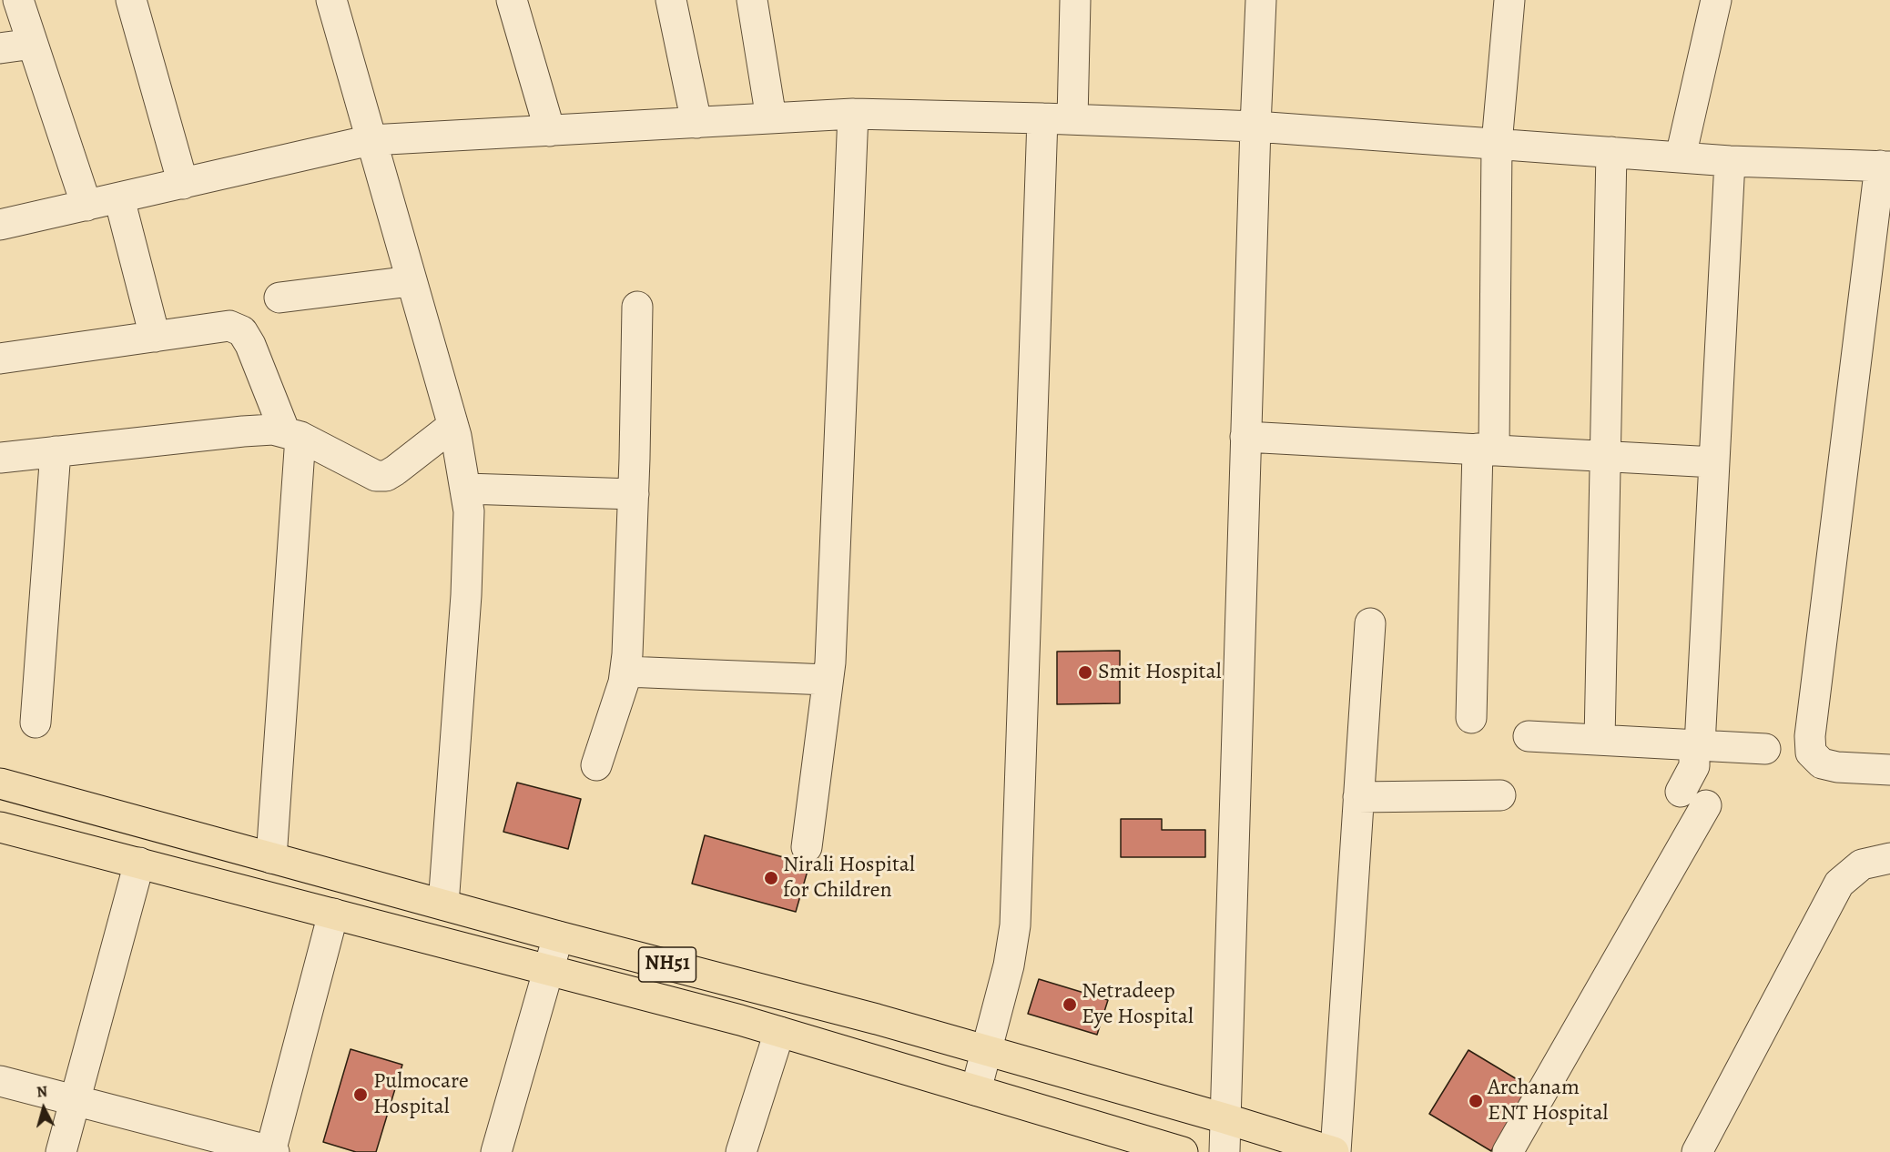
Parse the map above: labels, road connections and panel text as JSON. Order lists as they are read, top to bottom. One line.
{"streets":{"highway":["NH51"]},"places":["Smit Hospital","Nirali Hospital for Children","Netradeep Eye Hospital","Pulmocare Hospital","Archanam ENT Hospital"],"north":"top"}
